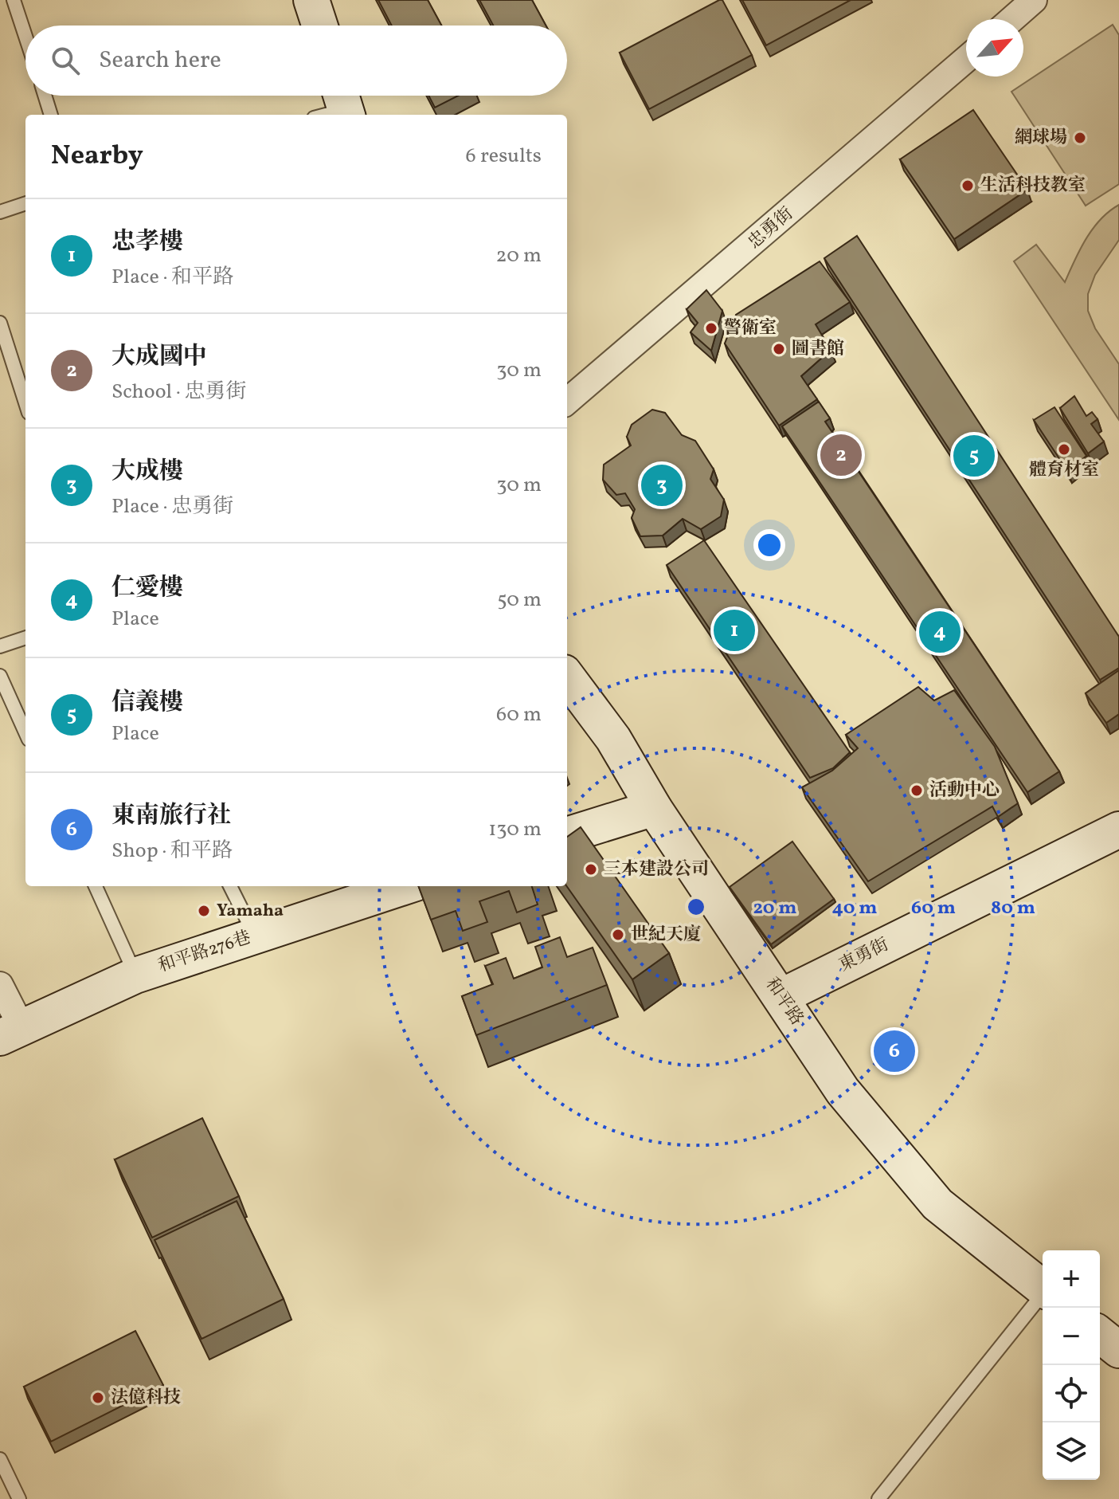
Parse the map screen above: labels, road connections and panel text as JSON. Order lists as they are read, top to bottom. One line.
{"streets":{"street":["忠勇街","和平路276巷","東勇街","和平路"]},"crossings":[["東勇街","和平路"]],"places":["網球場","生活科技教室","警衛室","圖書館","體育材室","活動中心","三本建設公司","Yamaha","世紀天廈","法億科技"],"north":"top right","page":{"search":"Search here","heading":["Nearby","6 results"],"list":[{"mark":"1","name":"忠孝樓","note":"Place · 和平路","value":"20 m"},{"mark":"2","name":"大成國中","note":"School · 忠勇街","value":"30 m"},{"mark":"3","name":"大成樓","note":"Place · 忠勇街","value":"30 m"},{"mark":"4","name":"仁愛樓","note":"Place","value":"50 m"},{"mark":"5","name":"信義樓","note":"Place","value":"60 m"},{"mark":"6","name":"東南旅行社","note":"Shop · 和平路","value":"130 m"}],"pins":["2","5","3","1","4","6"],"map_buttons":["+","−"]},"rings":["20 m","40 m","60 m","80 m"]}
